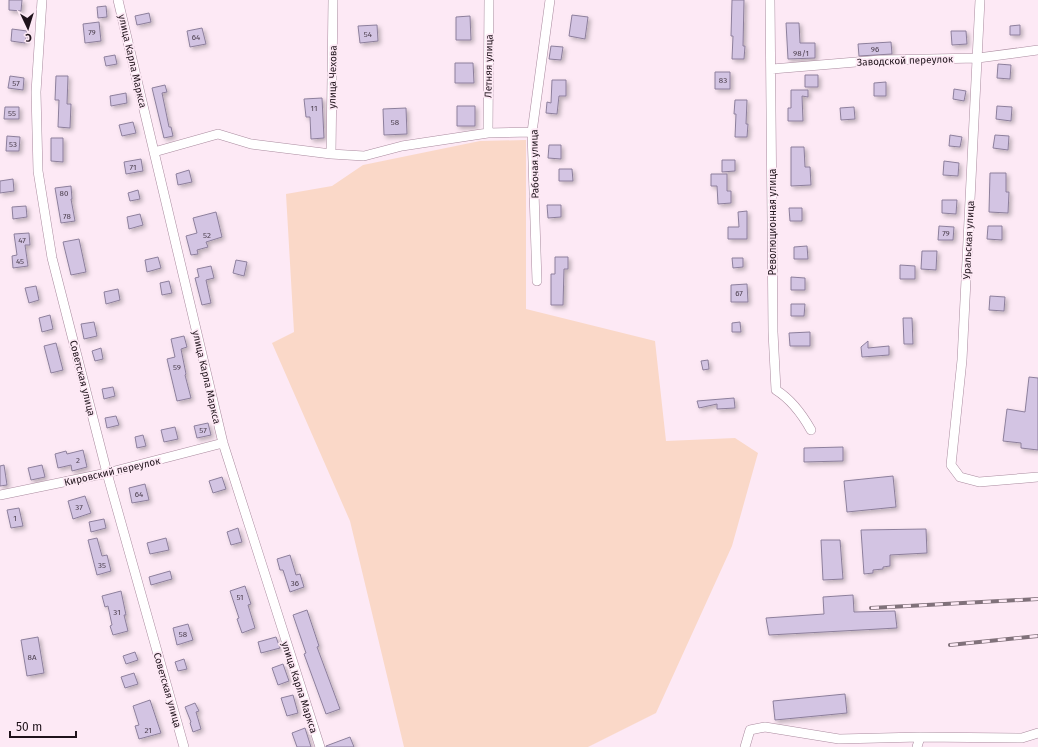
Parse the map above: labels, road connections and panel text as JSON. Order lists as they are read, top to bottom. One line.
{"streets":{"street":["Заводской переулок","улица Карла Маркса","Летняя улица","улица Чехова","Рабочая улица","Революционная улица","Уральская улица","Советская улица","Кировский переулок"]},"crossings":[["Заводской переулок","Революционная улица"],["Заводской переулок","Уральская улица"],["улица Карла Маркса","Кировский переулок"],["Советская улица","Кировский переулок"]],"house_numbers":["79","54","64","96","98/1","83","57","11","55","58","53","71","80","78","79","52","47","45","67","59","57","2","64","37","1","35","36","51","31","58","8А","21"],"scale_bar":"50 m","north":"bottom"}
